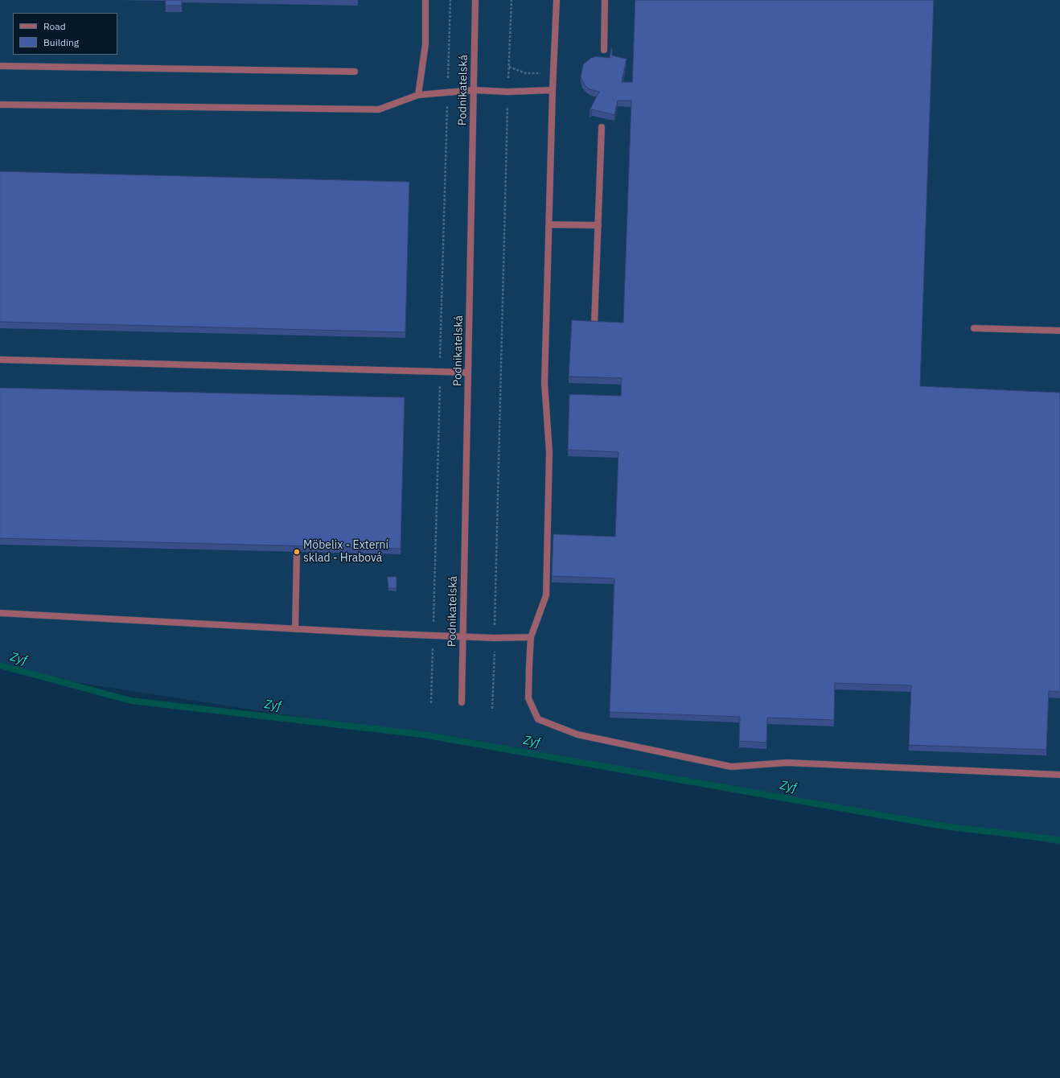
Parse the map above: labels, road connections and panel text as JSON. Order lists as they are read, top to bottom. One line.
{"streets":{"street":["Podnikatelská"]},"water":["Zyf"],"places":["Möbelix - Externí sklad - Hrabová"],"legend":["Road","Building"]}
